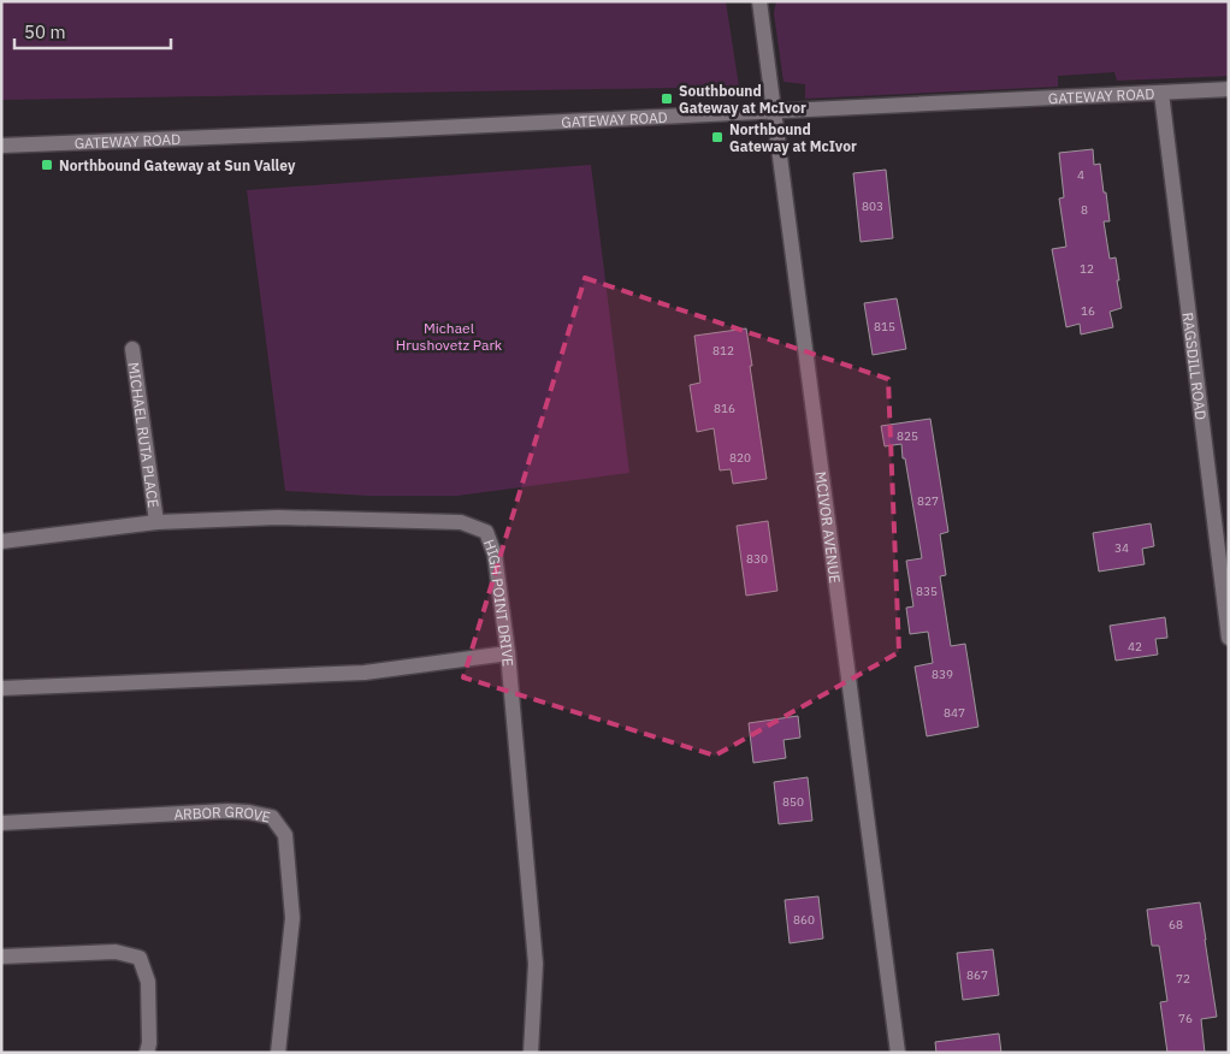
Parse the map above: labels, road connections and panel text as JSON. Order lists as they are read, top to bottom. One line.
{"streets":{"street":["GATEWAY ROAD","RAGSDILL ROAD","MICHAEL RUTA PLACE","MCIVOR AVENUE","HIGH POINT DRIVE","ARBOR GROVE"]},"crossings":[["GATEWAY ROAD","RAGSDILL ROAD"],["GATEWAY ROAD","MCIVOR AVENUE"],["MICHAEL RUTA PLACE","HIGH POINT DRIVE"]],"parks":["Michael Hrushovetz Park"],"places":{"transit":["Southbound Gateway at McIvor","Northbound Gateway at McIvor","Northbound Gateway at Sun Valley"]},"house_numbers":["4","803","8","12","16","815","812","816","825","820","827","34","830","835","42","839","847","850","860","68","867","72","76"],"scale_bar":"50 m"}
